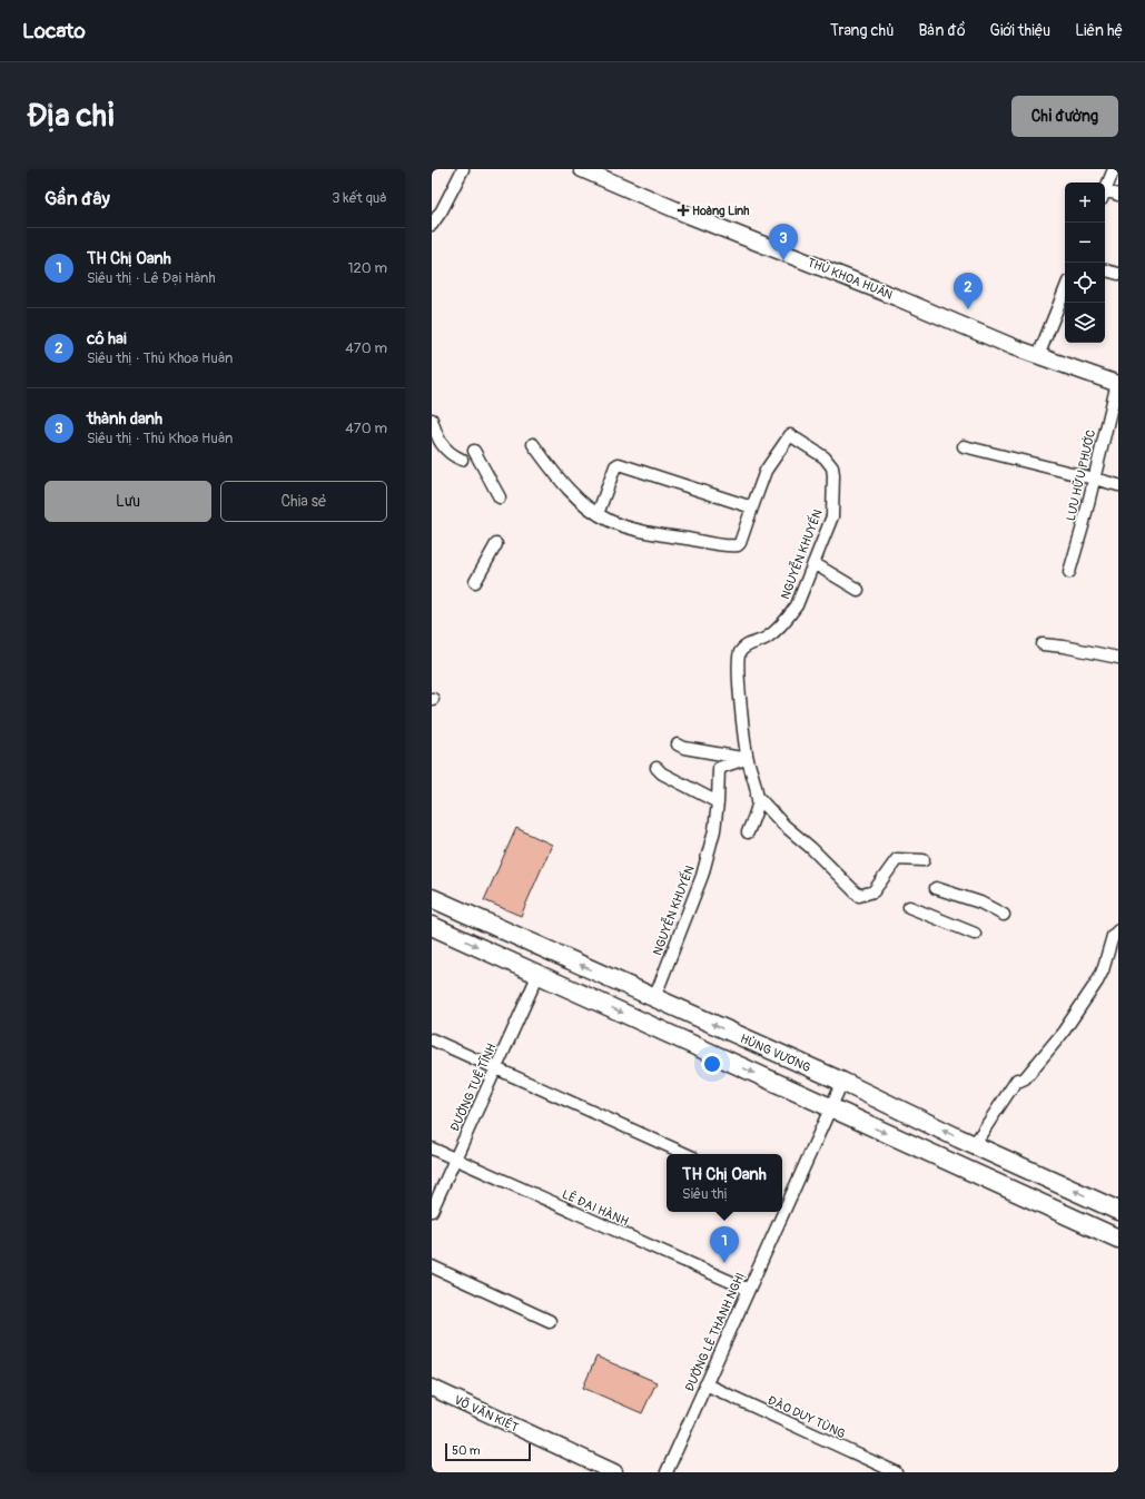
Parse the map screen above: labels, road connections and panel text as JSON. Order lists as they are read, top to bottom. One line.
{"streets":{"main road":["THỦ KHOA HUÂN","HÙNG VƯƠNG","VÕ VĂN KIỆT"],"street":["LƯU HỮU PHƯỚC","NGUYỄN KHUYẾN","ĐƯỜNG TUỆ TĨNH","LÊ ĐẠI HÀNH","ĐƯỜNG LÊ THANH NGHỊ","ĐÀO DUY TÙNG"]},"crossings":[["THỦ KHOA HUÂN","LƯU HỮU PHƯỚC"],["NGUYỄN KHUYẾN","HÙNG VƯƠNG"],["HÙNG VƯƠNG","ĐƯỜNG LÊ THANH NGHỊ"],["ĐƯỜNG TUỆ TĨNH","LÊ ĐẠI HÀNH"],["LÊ ĐẠI HÀNH","ĐƯỜNG LÊ THANH NGHỊ"],["ĐƯỜNG LÊ THANH NGHỊ","ĐÀO DUY TÙNG"]],"places":{"health":["Hoàng Linh"]},"scale_bar":"50 m","page":{"header":"Locato","nav":["Trang chủ","Bản đồ","Giới thiệu","Liên hệ"],"buttons":["Chỉ đường",["Lưu","Chia sẻ"]],"title":"Địa chỉ","heading":["Gần đây","3 kết quả"],"map_buttons":["+","−"],"pins":["3","2","1"],"list":[{"mark":"1","name":"TH Chị Oanh","note":"Siêu thị · Lê Đại Hành","value":"120 m"},{"mark":"2","name":"cô hai","note":"Siêu thị · Thủ Khoa Huân","value":"470 m"},{"mark":"3","name":"thành danh","note":"Siêu thị · Thủ Khoa Huân","value":"470 m"}],"popup":["TH Chị Oanh","Siêu thị"],"scale":"50 m"}}
